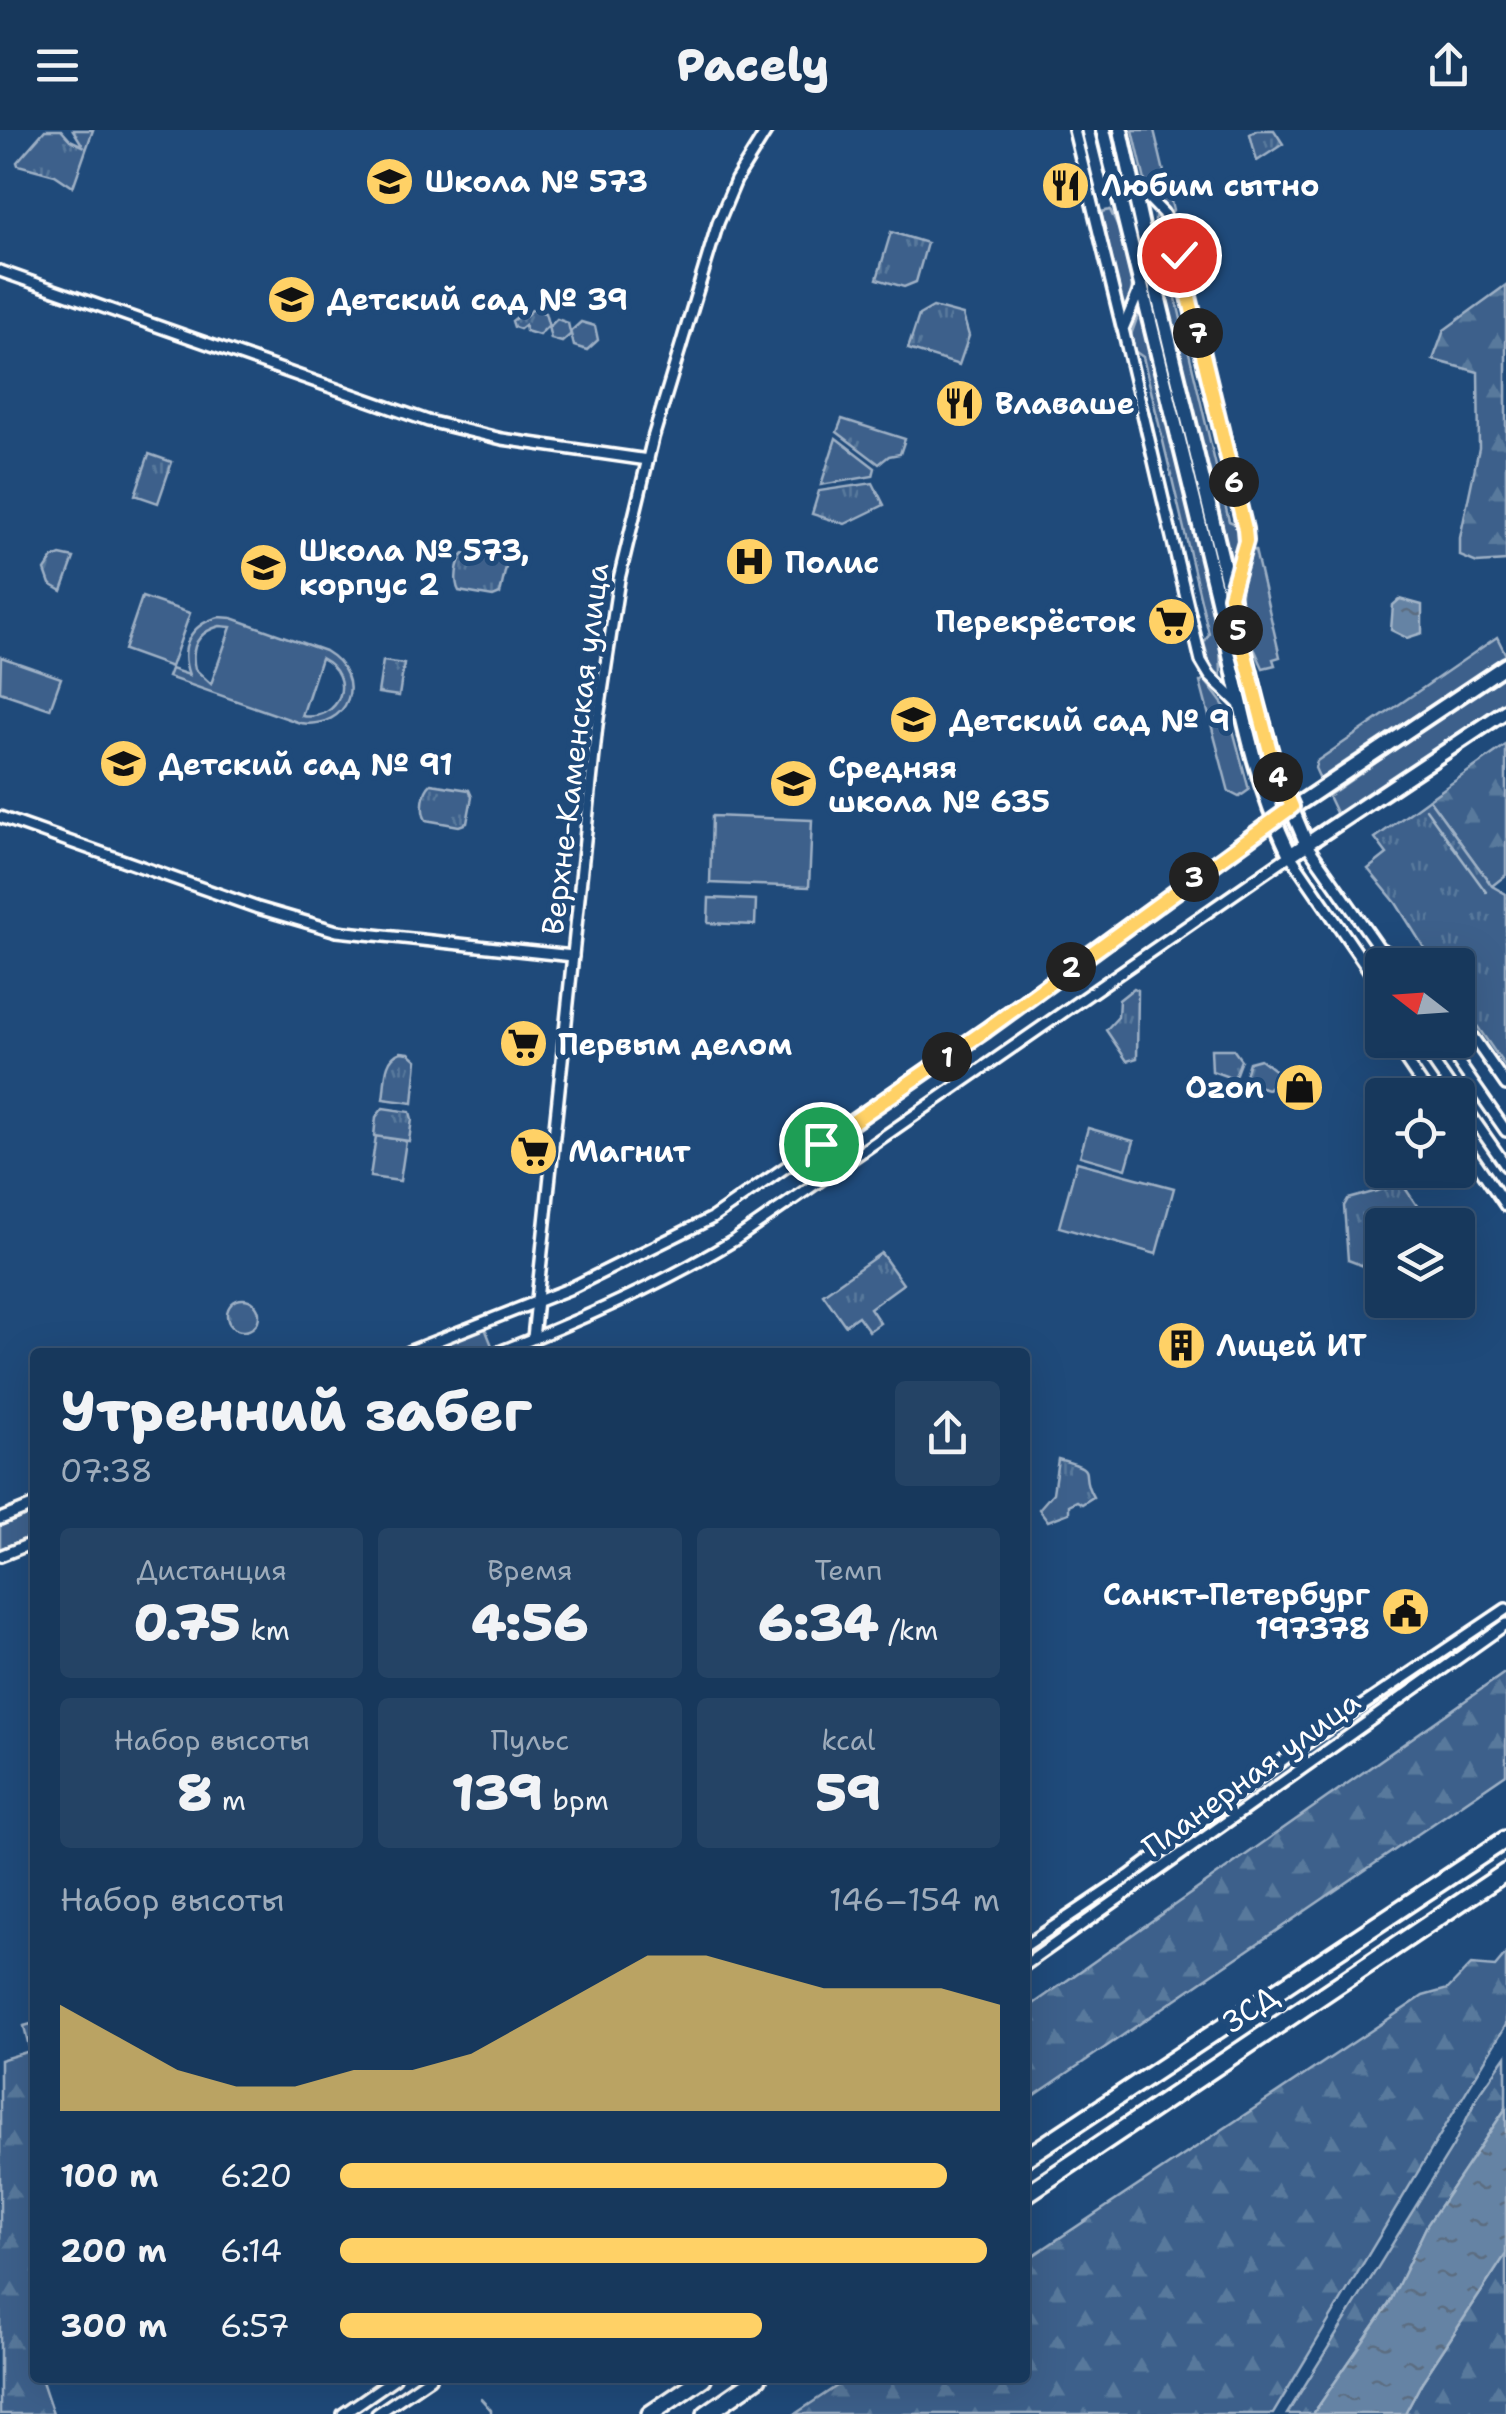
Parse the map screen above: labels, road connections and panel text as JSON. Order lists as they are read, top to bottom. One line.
{"streets":{"highway":["ЗСД"],"street":["Верхне-Каменская улица","Планерная улица"]},"places":{"school or university":["Школа № 573","Детский сад № 39","Школа № 573, корпус 2","Детский сад № 9","Детский сад № 91","Средняя школа № 635"],"restaurant":["Любим сытно","Влаваше"],"hospital":["Полис"],"supermarket":["Перекрёсток","Первым делом","Магнит"],"shop":["Ozon"],"building":["Лицей ИТ"],"public building":["Санкт-Петербург 197378"]},"north":"left","page":{"header":"Pacely","pins":["7","6","5","4","3","2","1"],"heading":["Утренний забег","07:38"],"stats":[["Дистанция","0.75 km"],["Время","4:56"],["Темп","6:34 /km"],["Набор высоты","8 m"],["Пульс","139 bpm"],["kcal","59"]],"chart":["Набор высоты","146–154 m"],"list":[{"name":"100 m","note":"6:20"},{"name":"200 m","note":"6:14"},{"name":"300 m","note":"6:57"}]}}
